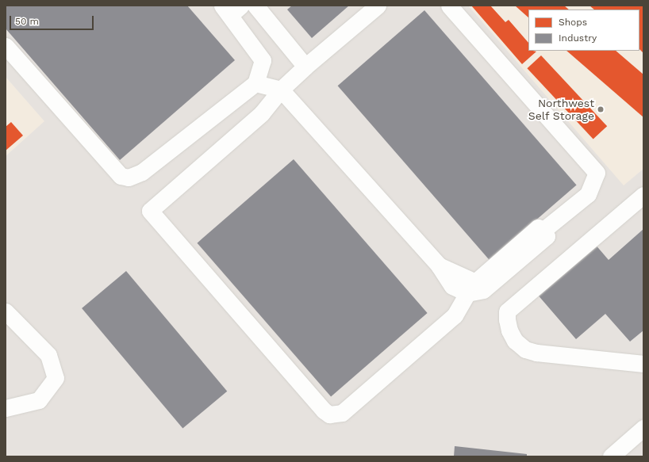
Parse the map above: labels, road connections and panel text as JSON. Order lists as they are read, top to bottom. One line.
{"places":["Northwest Self Storage"],"legend":["Shops","Industry"],"scale_bar":"50 m"}
